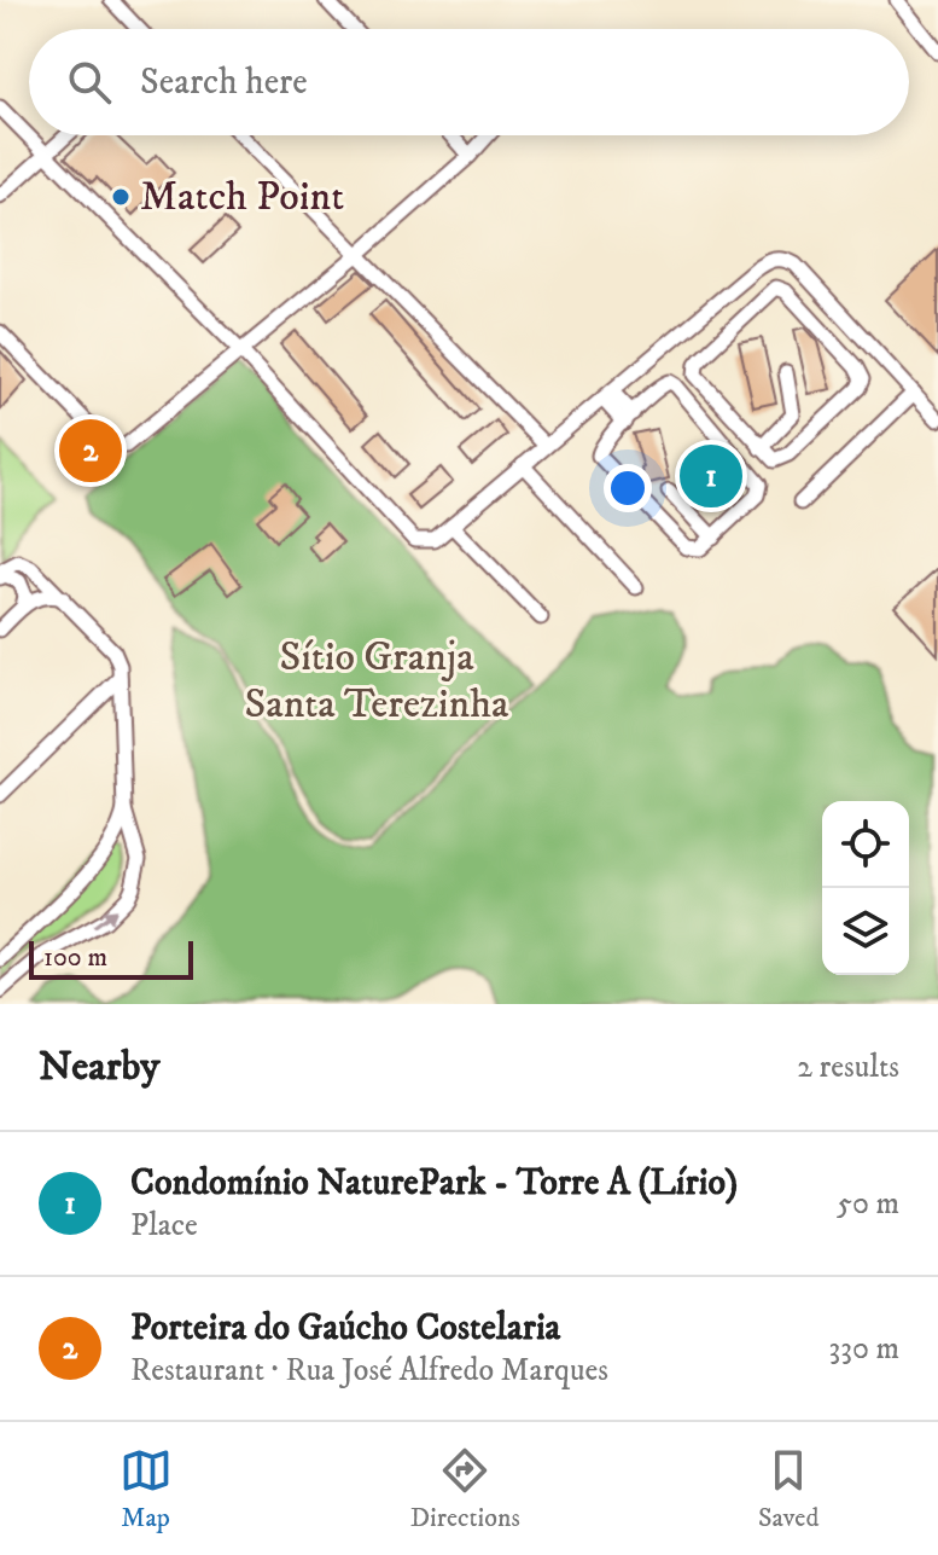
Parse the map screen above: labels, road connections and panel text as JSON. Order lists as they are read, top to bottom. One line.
{"parks":["Sítio Granja Santa Terezinha"],"places":["Match Point"],"scale_bar":"100 m","page":{"search":"Search here","pins":["2","1"],"scale":"100 m","heading":["Nearby","2 results"],"list":[{"mark":"1","name":"Condomínio NaturePark - Torre A (Lírio)","note":"Place","value":"50 m"},{"mark":"2","name":"Porteira do Gaúcho Costelaria","note":"Restaurant · Rua José Alfredo Marques","value":"330 m"}],"nav":["Map","Directions","Saved"]}}
